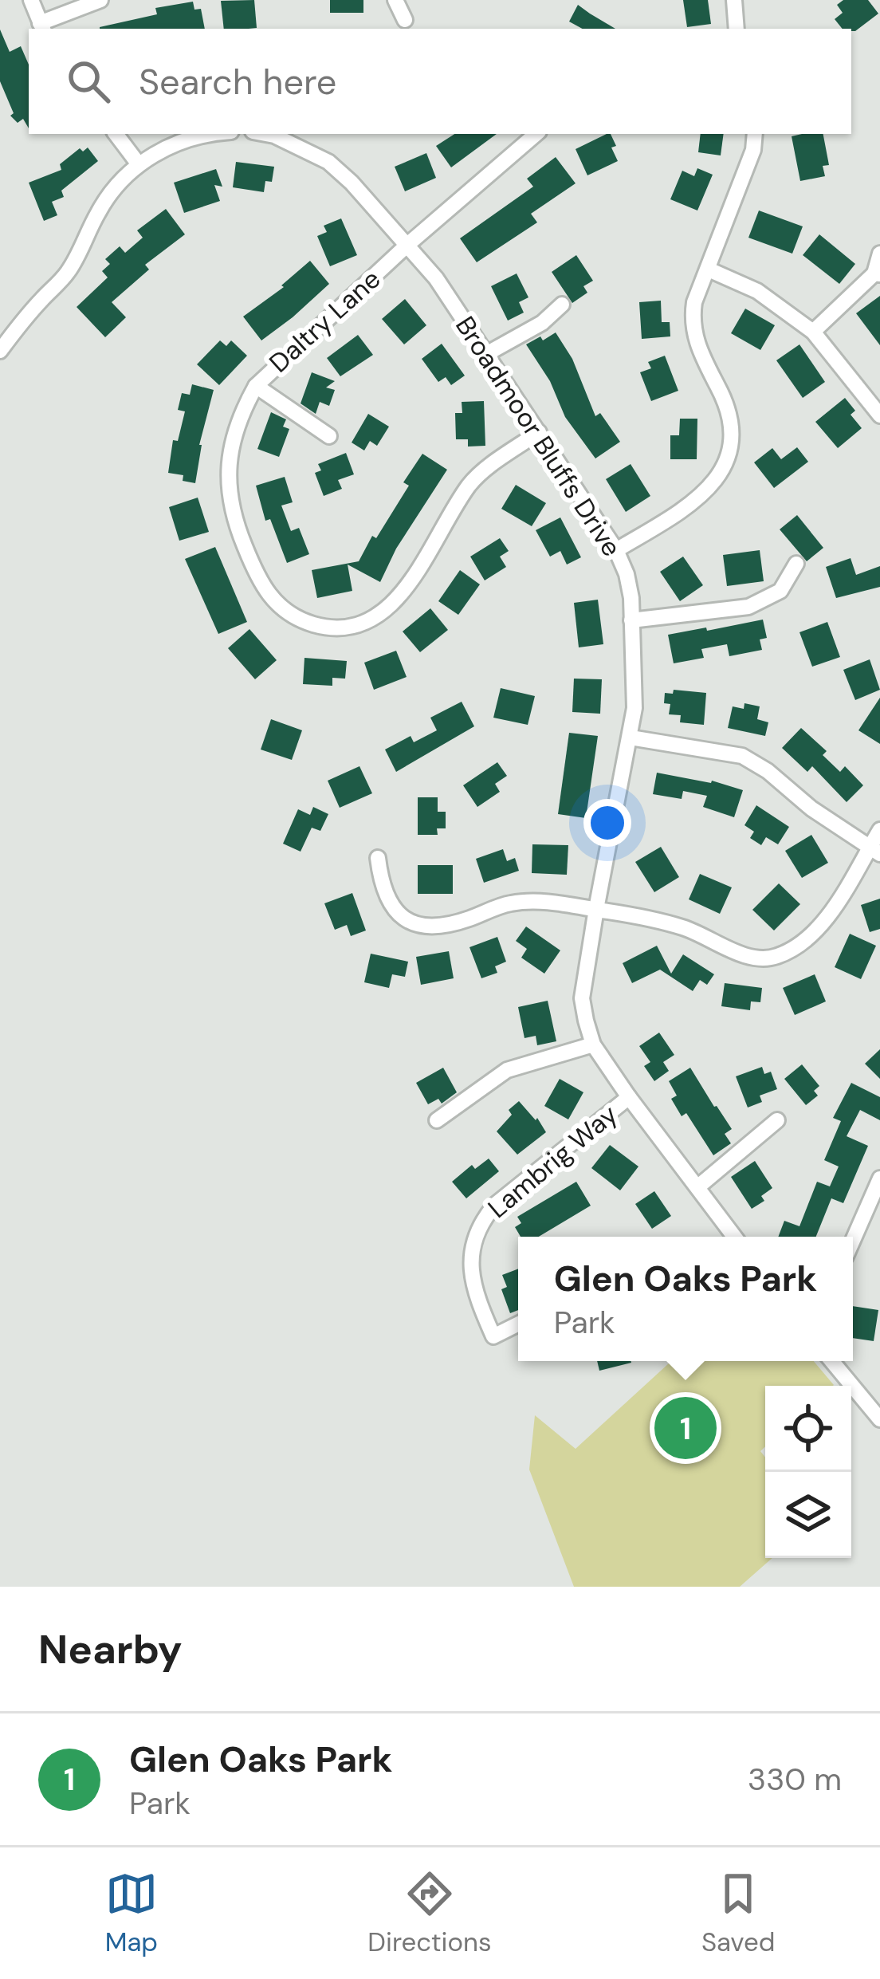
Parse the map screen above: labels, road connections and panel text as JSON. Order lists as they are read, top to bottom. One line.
{"streets":{"street":["Daltry Lane","Broadmoor Bluffs Drive","Lambrig Way"]},"crossings":[["Daltry Lane","Broadmoor Bluffs Drive"],["Broadmoor Bluffs Drive","Lambrig Way"]],"page":{"search":"Search here","popup":["Glen Oaks Park","Park"],"pins":"1","heading":"Nearby","list":[{"mark":"1","name":"Glen Oaks Park","note":"Park","value":"330 m"}],"nav":["Map","Directions","Saved"]}}
